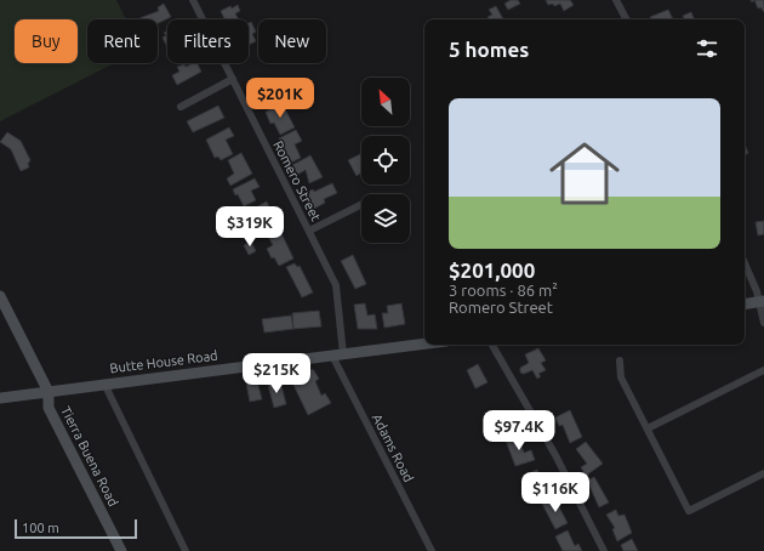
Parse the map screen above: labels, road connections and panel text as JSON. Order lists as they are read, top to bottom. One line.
{"streets":{"main road":["Butte House Road","Tierra Buena Road"],"street":["Romero Street","Adams Road"]},"crossings":[["Romero Street","Butte House Road"],["Romero Street","Adams Road"],["Butte House Road","Adams Road"],["Butte House Road","Tierra Buena Road"]],"scale_bar":"100 m","north":"top left","page":{"chip":["Buy","Rent","Filters","New"],"heading":"5 homes","price":["$201K","$319K","$215K","$97.4K","$116K"],"list":[{"name":"$201,000","note":"3 rooms · 86 m² · Romero Street"}],"scale":"100 m"}}
